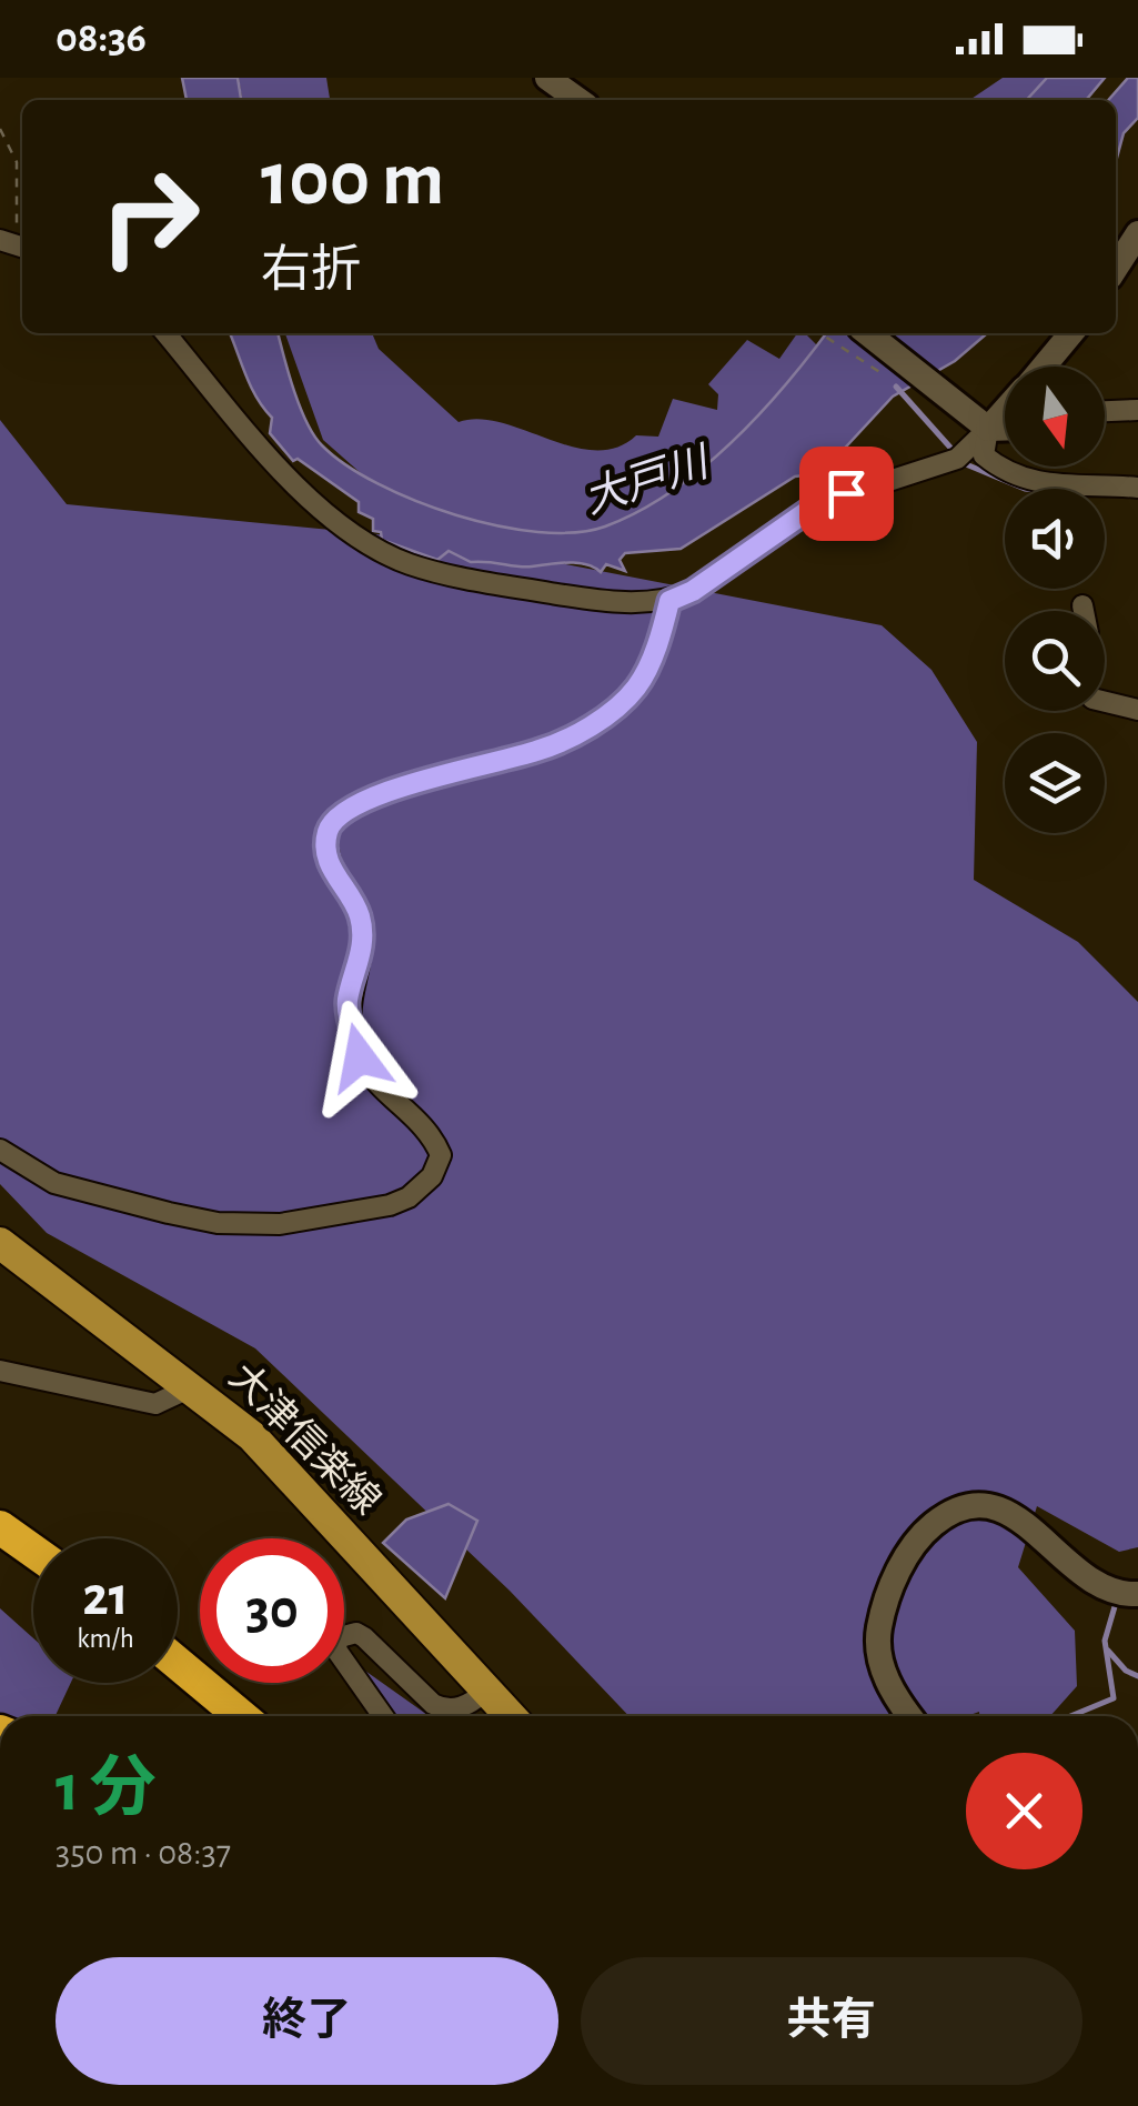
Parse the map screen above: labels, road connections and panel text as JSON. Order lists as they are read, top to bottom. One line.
{"streets":{"main road":["大津信楽線"]},"water":["大戸川"],"north":"bottom","page":{"status":"08:36","turn":["100 m","右折"],"speed":"21 km/h","limit":"30","heading":["1 分","350 m · 08:37"],"buttons":["終了","共有"]}}
